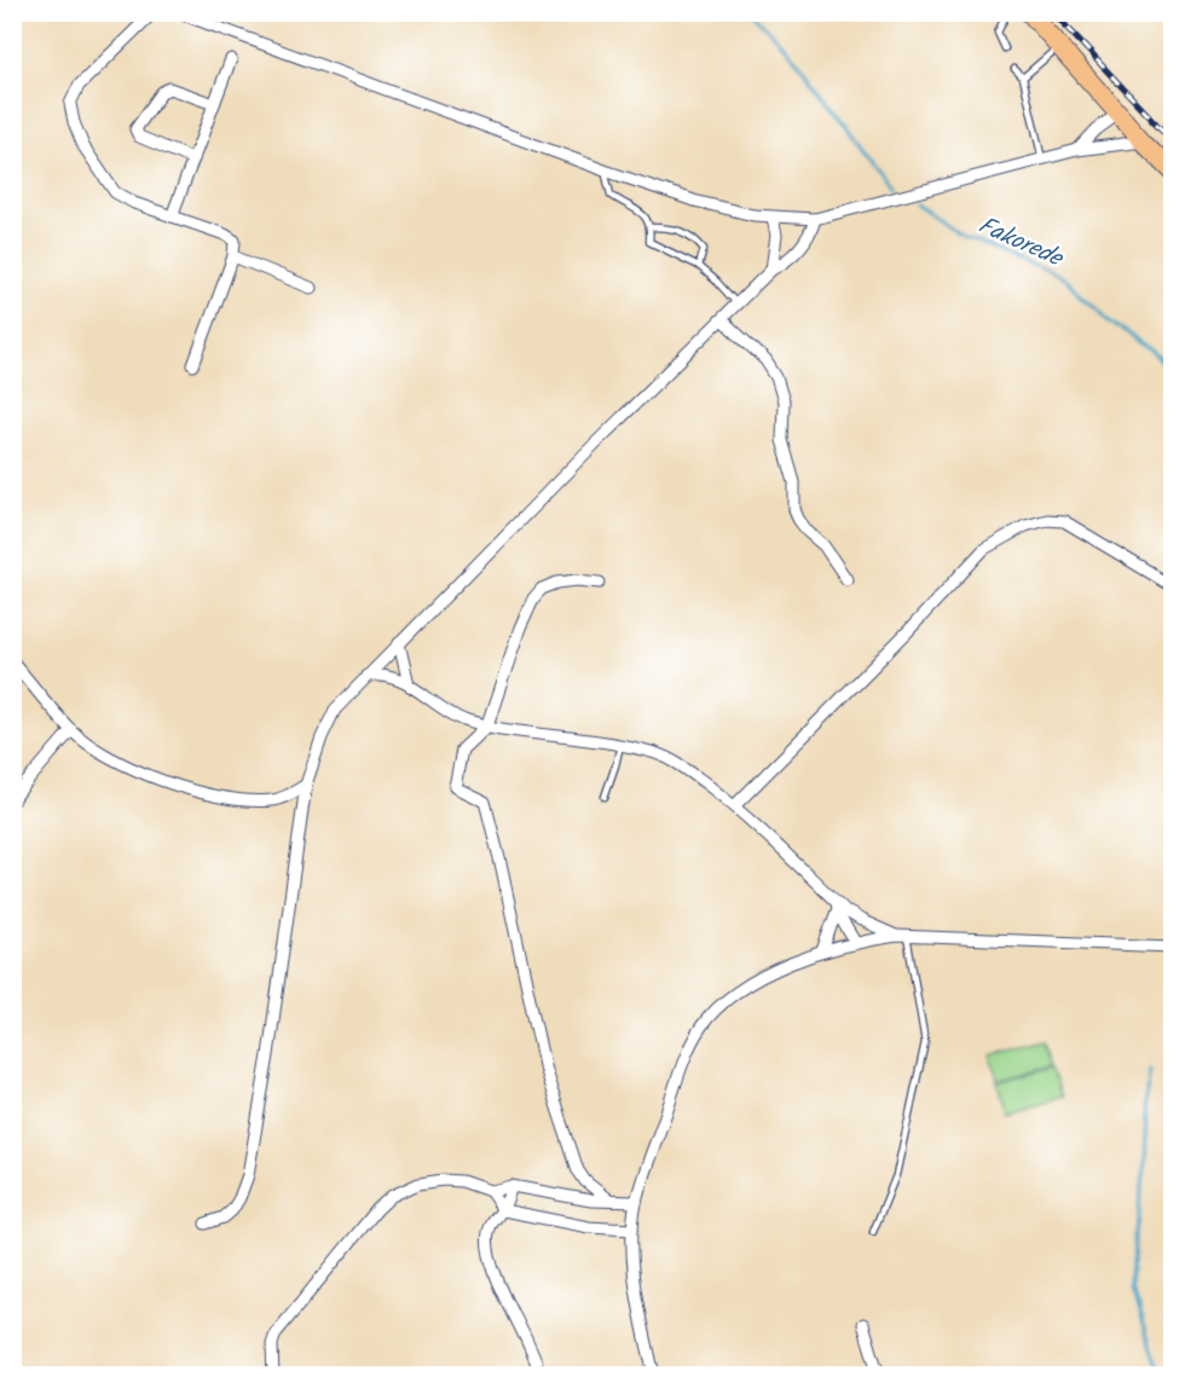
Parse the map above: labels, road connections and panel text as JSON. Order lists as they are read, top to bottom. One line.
{"water":["Fakorede"]}
